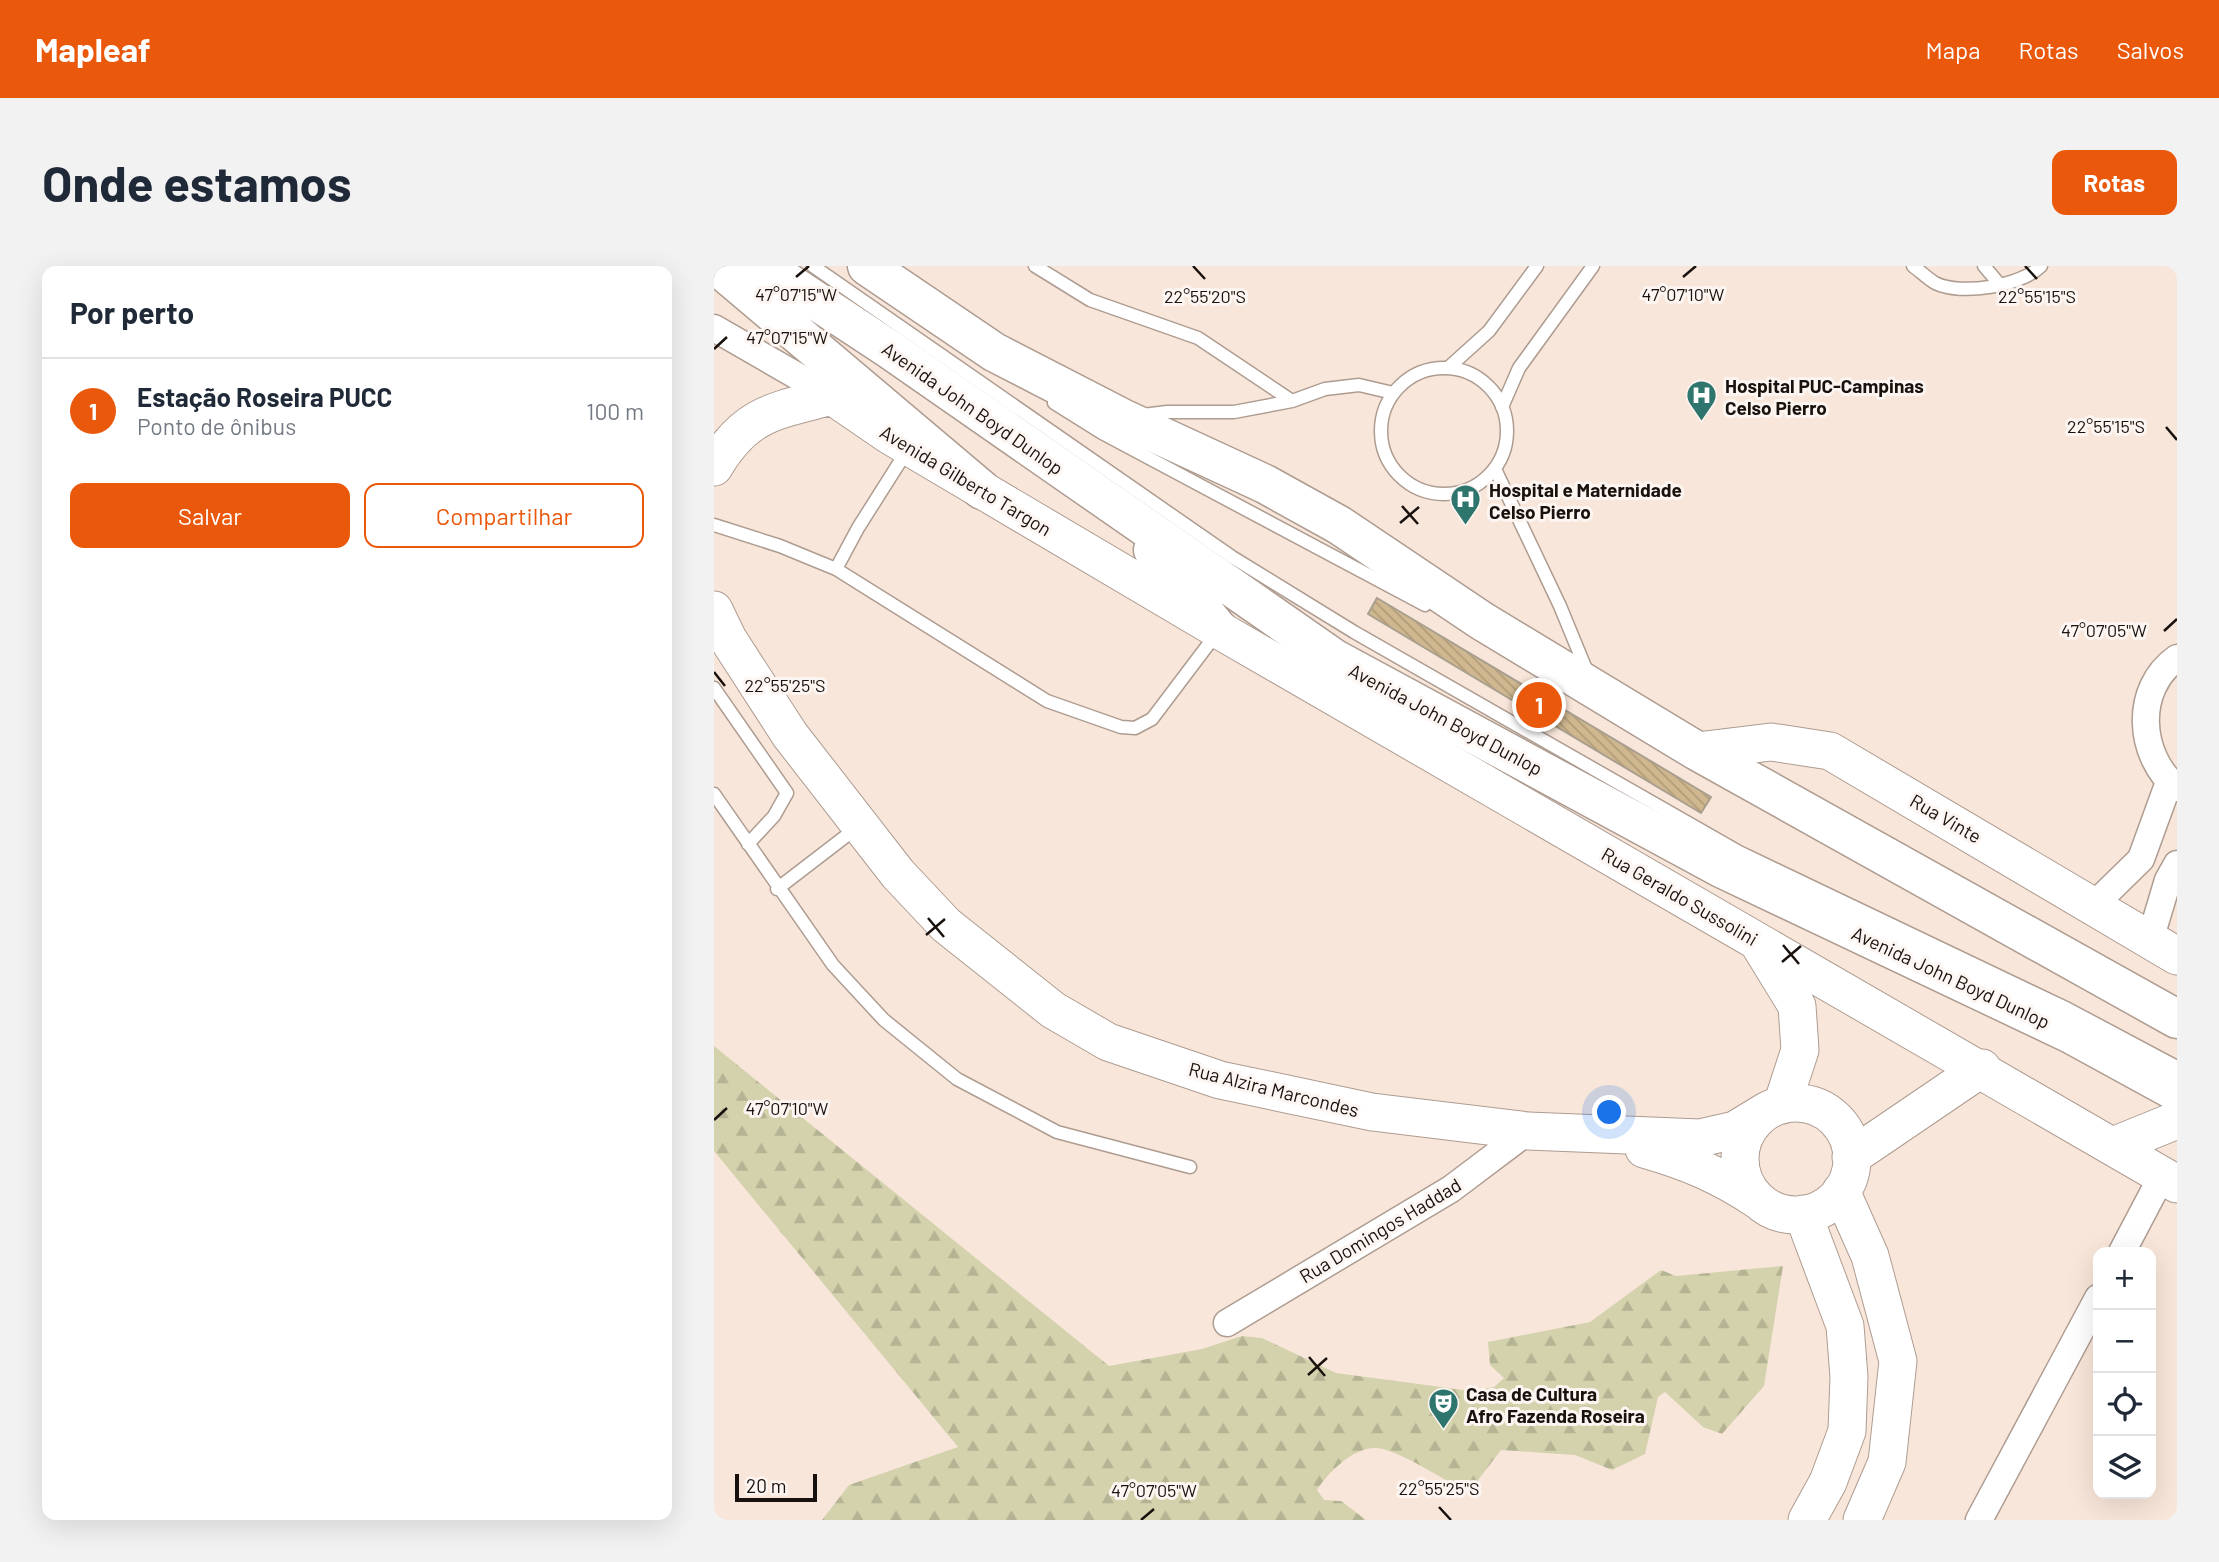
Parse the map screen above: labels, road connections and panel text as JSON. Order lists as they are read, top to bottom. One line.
{"streets":{"main road":["Avenida John Boyd Dunlop"],"street":["Avenida Gilberto Targon","Rua Vinte","Rua Geraldo Sussolini","Rua Alzira Marcondes","Rua Domingos Haddad"]},"crossings":[["Avenida Gilberto Targon","Rua Geraldo Sussolini"],["Rua Alzira Marcondes","Rua Domingos Haddad"]],"places":{"hospital":["Hospital PUC-Campinas Celso Pierro","Hospital e Maternidade Celso Pierro"],"theatre":["Casa de Cultura Afro Fazenda Roseira"]},"scale_bar":"20 m","page":{"header":"Mapleaf","nav":["Mapa","Rotas","Salvos"],"buttons":["Rotas",["Salvar","Compartilhar"]],"title":"Onde estamos","heading":"Por perto","list":[{"mark":"1","name":"Estação Roseira PUCC","note":"Ponto de ônibus","value":"100 m"}],"pins":"1","map_buttons":["+","−"],"scale":"20 m"},"coordinates":["47°07'15\"W","47°07'10\"W","22°55'20\"S","22°55'15\"S","47°07'05\"W","22°55'25\"S"]}
